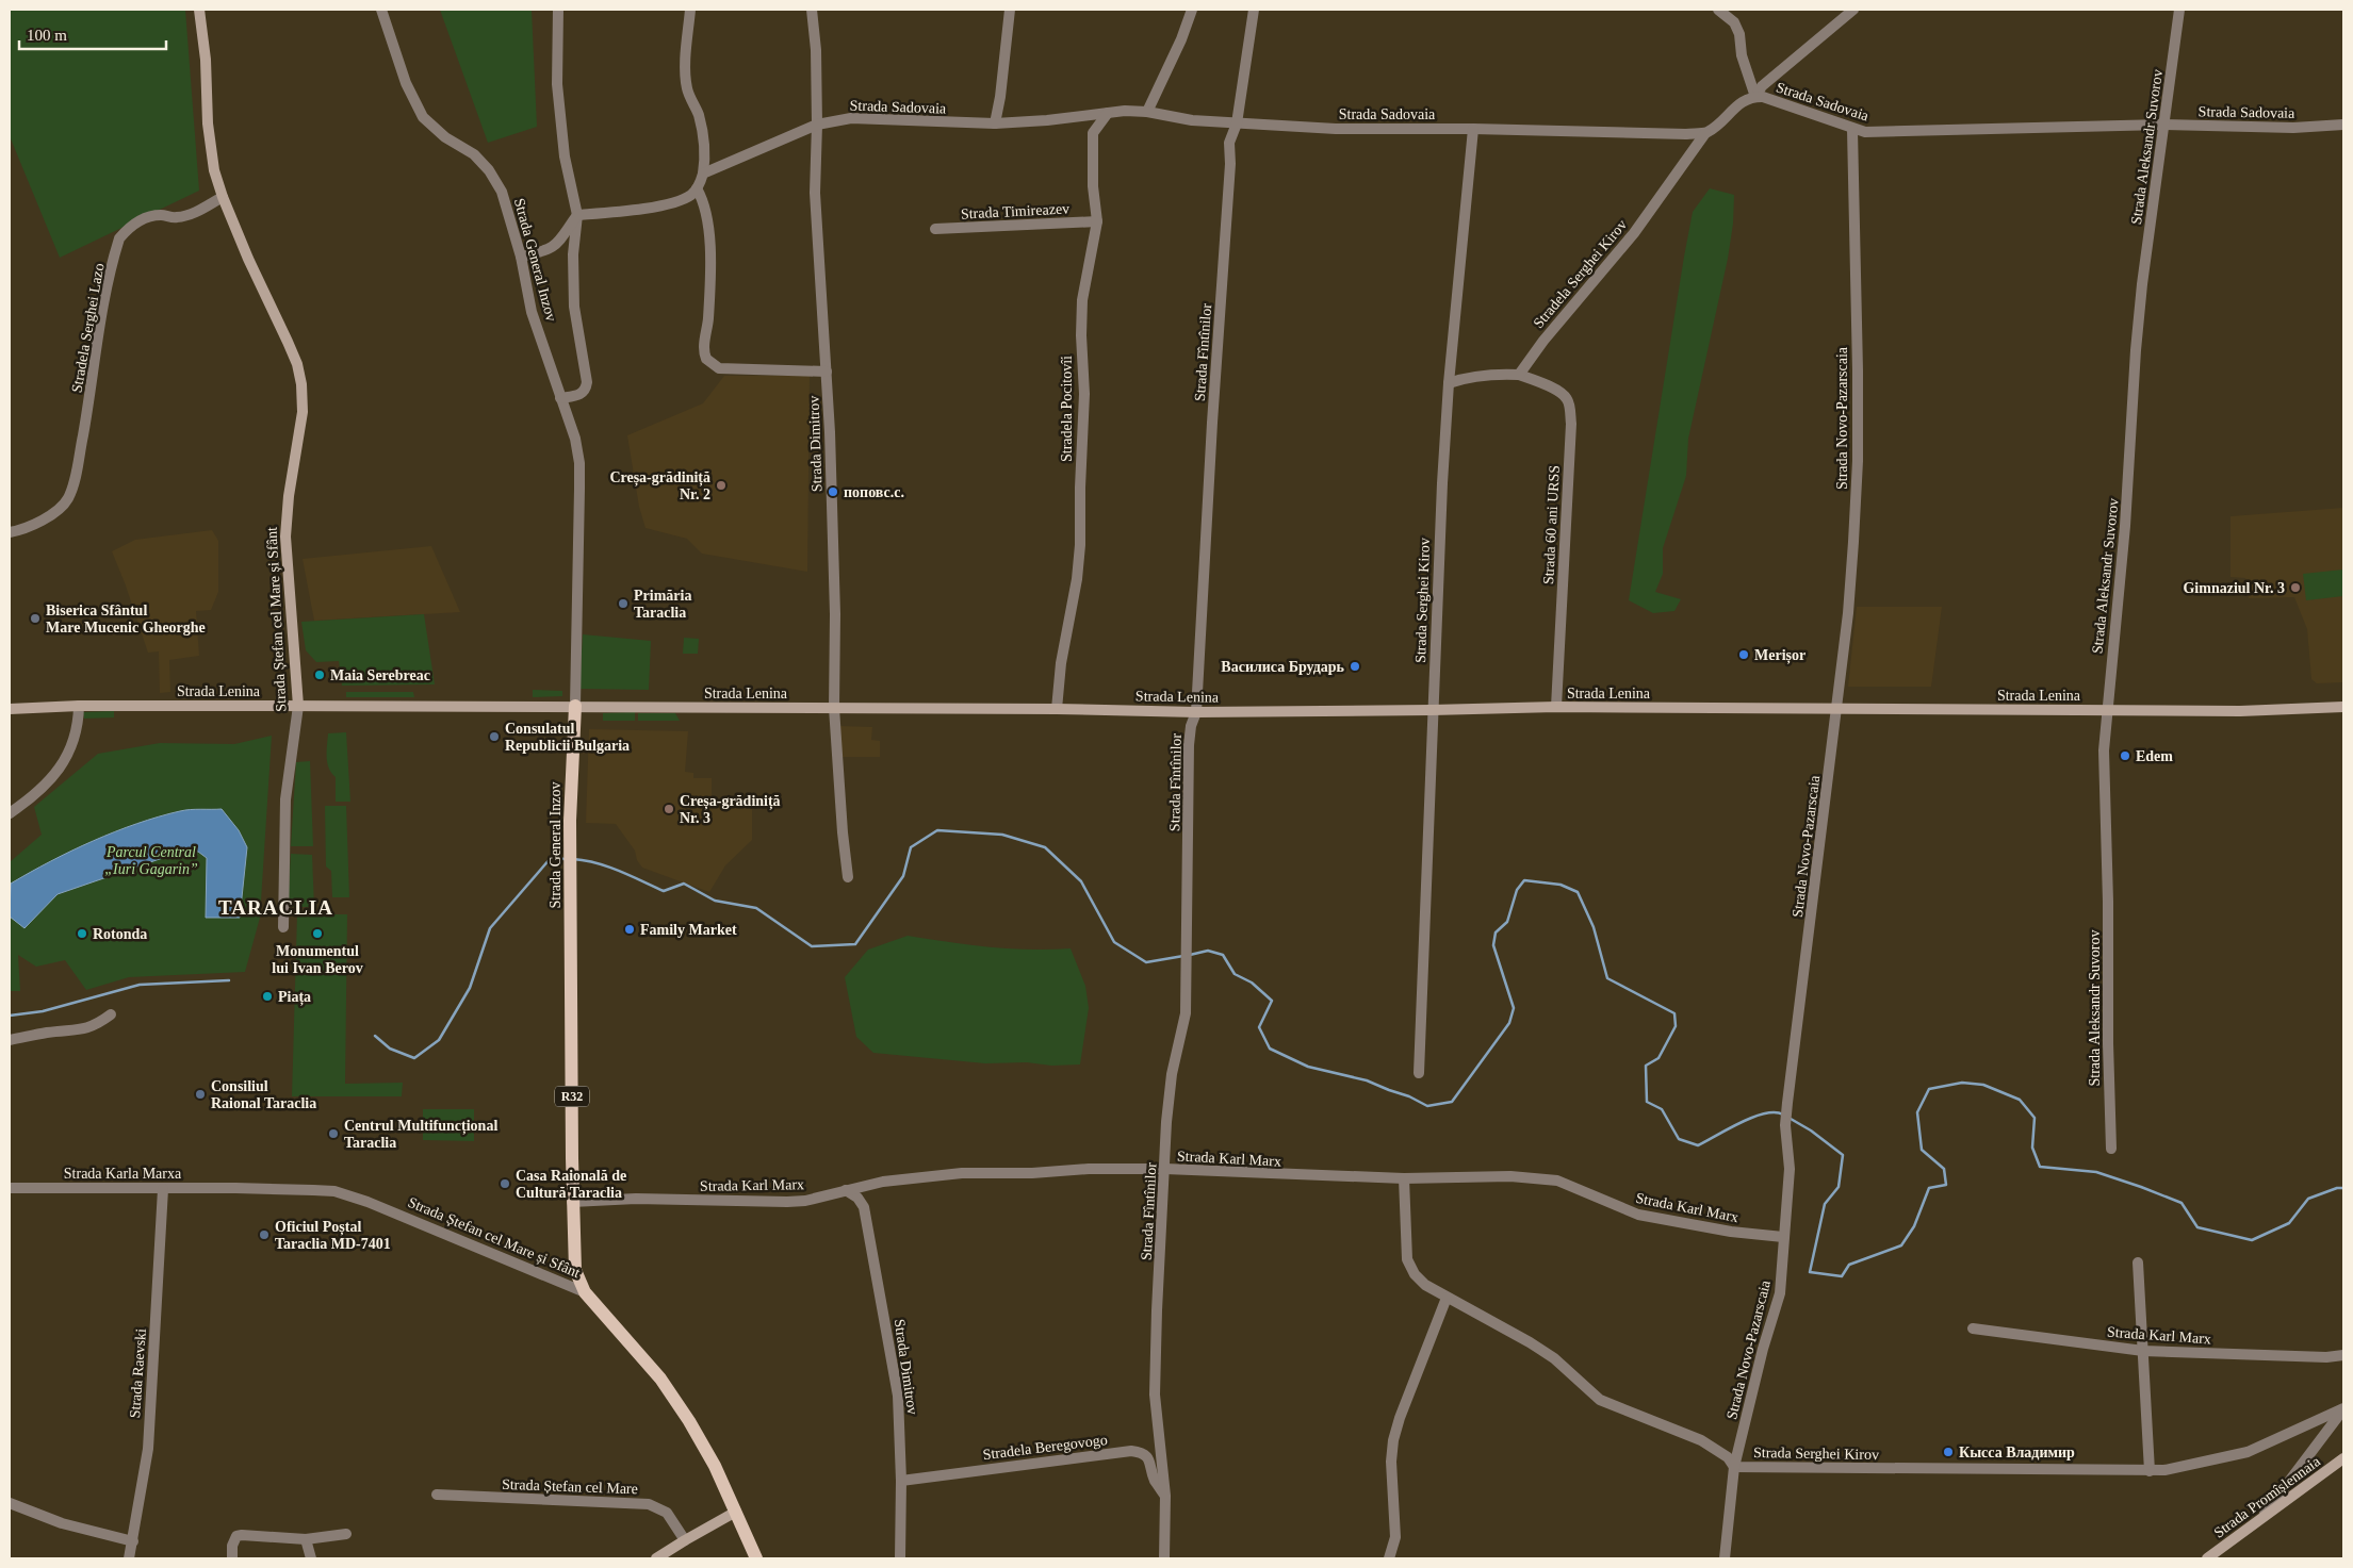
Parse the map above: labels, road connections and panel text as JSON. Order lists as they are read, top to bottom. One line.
{"streets":{"main road":["Strada General Inzov","Strada Ștefan cel Mare și Sfânt","R32"],"street":["Strada Sadovaia","Strada Aleksandr Suvorov","Strada Timireazev","Stradela Serghei Kirov","Stradela Serghei Lazo","Strada Fîntînilor","Stradela Pocitovîi","Strada Novo-Pazarscaia","Strada Dimitrov","Strada 60 ani URSS","Strada Serghei Kirov","Strada Lenina","Strada Karl Marx","Strada Karla Marxa","Strada Raevski","Stradela Beregovogo","Strada Ștefan cel Mare","Strada Promîșlennaia"]},"crossings":[["Strada Sadovaia","Strada Aleksandr Suvorov"],["Strada Sadovaia","Stradela Serghei Kirov"],["Strada Sadovaia","Strada Fîntînilor"],["Strada Sadovaia","Stradela Pocitovîi"],["Strada Sadovaia","Strada Novo-Pazarscaia"],["Strada Sadovaia","Strada Dimitrov"],["Strada Sadovaia","Strada Serghei Kirov"],["Strada Aleksandr Suvorov","Strada Lenina"],["Strada Timireazev","Stradela Pocitovîi"],["Strada General Inzov","Strada Ștefan cel Mare și Sfânt"],["Strada General Inzov","Strada Lenina"],["Strada General Inzov","Strada Karl Marx"],["Stradela Serghei Kirov","Strada 60 ani URSS"],["Stradela Serghei Lazo","Strada Ștefan cel Mare și Sfânt"],["Strada Fîntînilor","Strada Lenina"],["Strada Fîntînilor","Strada Karl Marx"],["Strada Fîntînilor","Stradela Beregovogo"],["Stradela Pocitovîi","Strada Lenina"],["Strada Novo-Pazarscaia","Strada Serghei Kirov"],["Strada Novo-Pazarscaia","Strada Lenina"],["Strada Novo-Pazarscaia","Strada Karl Marx"],["Strada Dimitrov","Strada Lenina"],["Strada Dimitrov","Strada Karl Marx"],["Strada Dimitrov","Stradela Beregovogo"],["Strada 60 ani URSS","Strada Lenina"],["Strada Serghei Kirov","Strada Lenina"],["Strada Serghei Kirov","Strada Karl Marx"],["Strada Ștefan cel Mare și Sfânt","Strada Lenina"],["Strada Ștefan cel Mare și Sfânt","Strada Karla Marxa"],["Strada Karla Marxa","Strada Raevski"]],"districts":["TARACLIA"],"parks":["Parcul Central „Iuri Gagarin”"],"places":["Creșa-grădiniță Nr. 2","поповс.с.","Gimnaziul Nr. 3","Primăria Taraclia","Biserica Sfântul Mare Mucenic Gheorghe","Merișor","Василиса Брударь","Maia Serebreac","Consulatul Republicii Bulgaria","Edem","Creșa-grădiniță Nr. 3","Family Market","Rotonda","Monumentul lui Ivan Berov","Piața","Consiliul Raional Taraclia","Centrul Multifuncțional Taraclia","Casa Raională de Cultură Taraclia","Oficiul Poștal Taraclia MD-7401","Кысса Владимир"],"scale_bar":"100 m"}
